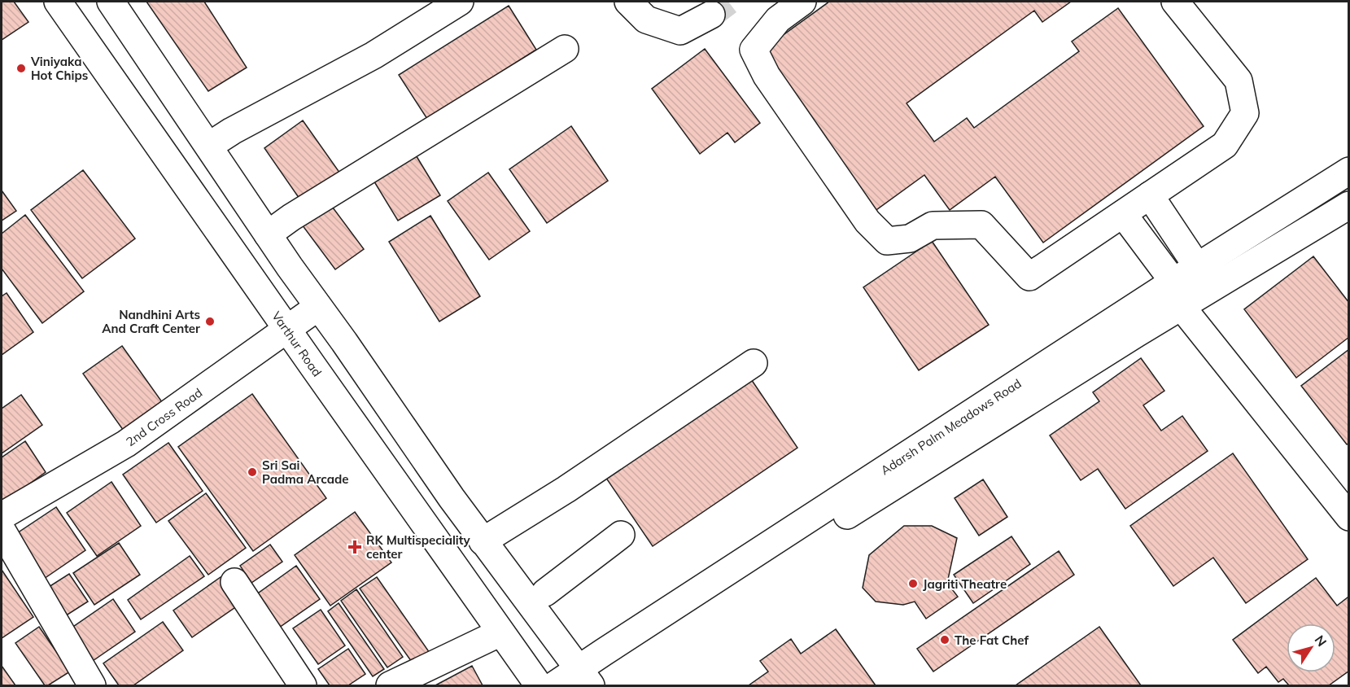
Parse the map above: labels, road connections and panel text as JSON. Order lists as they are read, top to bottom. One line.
{"streets":{"street":["Varthur Road","2nd Cross Road","Adarsh Palm Meadows Road"]},"crossings":[["Varthur Road","2nd Cross Road"]],"places":{"other":["Viniyaka Hot Chips","Nandhini Arts And Craft Center","Sri Sai Padma Arcade","Jagriti Theatre","The Fat Chef"],"health":["RK Multispeciality center"]},"north":"top right"}
